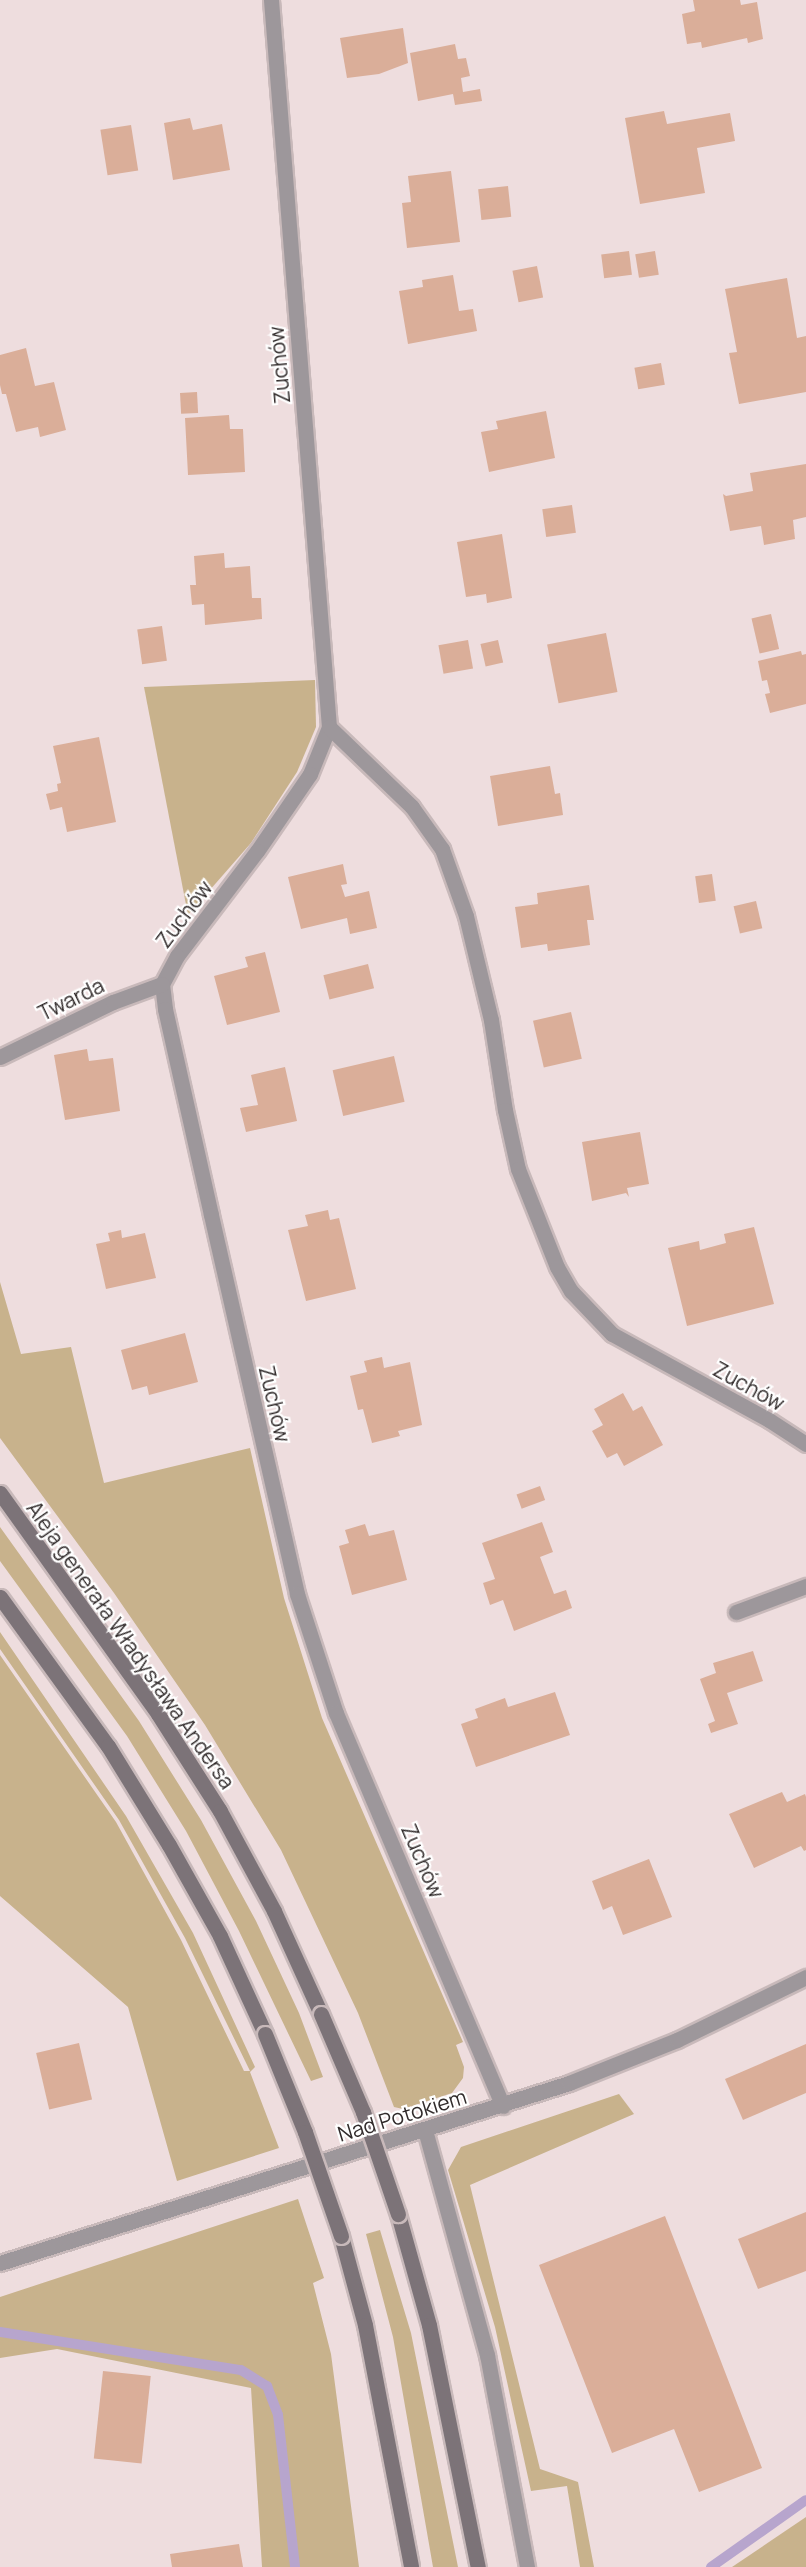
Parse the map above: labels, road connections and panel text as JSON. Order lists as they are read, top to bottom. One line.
{"streets":{"main road":["Aleja generała Władysława Andersa"],"street":["Zuchów","Twarda","Nad Potokiem"]},"crossings":[["Zuchów","Twarda"],["Zuchów","Nad Potokiem"]]}
